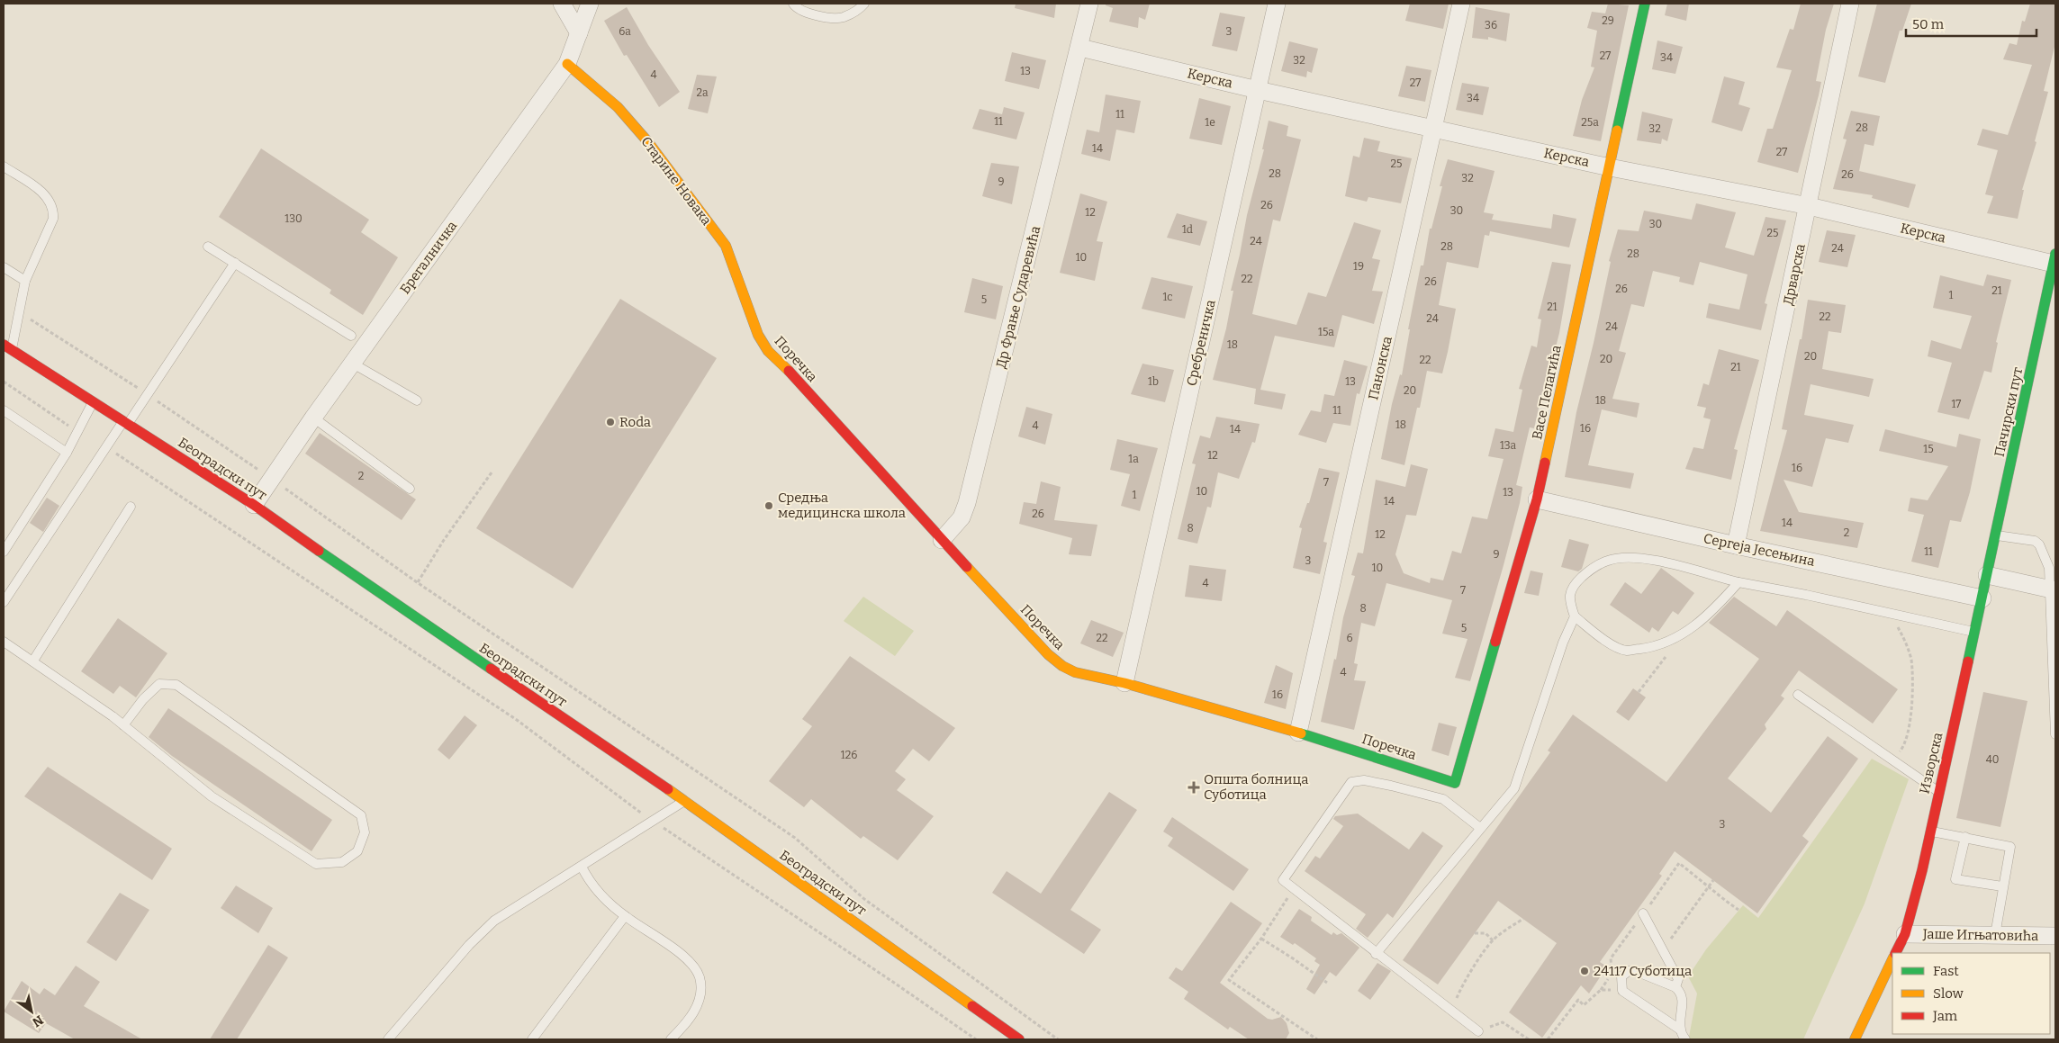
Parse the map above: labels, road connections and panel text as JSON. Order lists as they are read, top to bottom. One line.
{"streets":{"street":["Керска","Старине Новака","Брегалничка","Дрварска","Др Фрање Сударевића","Сребреничка","Поречка","Панонска","Васе Пелагића","Пачирски пут","Београдски пут","Сергеја Јесењина","Изворска","Јаше Игњатовића"]},"crossings":[["Керска","Дрварска"],["Керска","Др Фрање Сударевића"],["Керска","Сребреничка"],["Керска","Панонска"],["Керска","Васе Пелагића"],["Керска","Пачирски пут"],["Старине Новака","Брегалничка"],["Старине Новака","Поречка"],["Брегалничка","Београдски пут"],["Дрварска","Сергеја Јесењина"],["Др Фрање Сударевића","Поречка"],["Сребреничка","Поречка"],["Поречка","Панонска"],["Поречка","Васе Пелагића"],["Васе Пелагића","Сергеја Јесењина"],["Пачирски пут","Изворска"],["Сергеја Јесењина","Изворска"],["Изворска","Јаше Игњатовића"]],"places":{"other":["Roda","Средња медицинска школа","24117 Суботица"],"health":["Општа болница Суботица"]},"house_numbers":["29","36","6a","3","27","34","32","13","4","27","2a","34","11","11","1e","25a","28","32","14","27","25","28","26","32","9","26","30","12","130","30","1d","25","24","28","24","28","10","19","22","26","26","21","1","1c","5","21","22","24","24","15a","18","20","20","22","21","1b","13","20","18","17","11","18","4","16","14","13a","15","12","1a","16","2","7","10","13","1","14","26","14","8","2","12","11","9","3","10","4","7","8","5","22","6","4","16","126","40","3"],"legend":["Fast","Slow","Jam"],"scale_bar":"50 m","north":"bottom right"}
